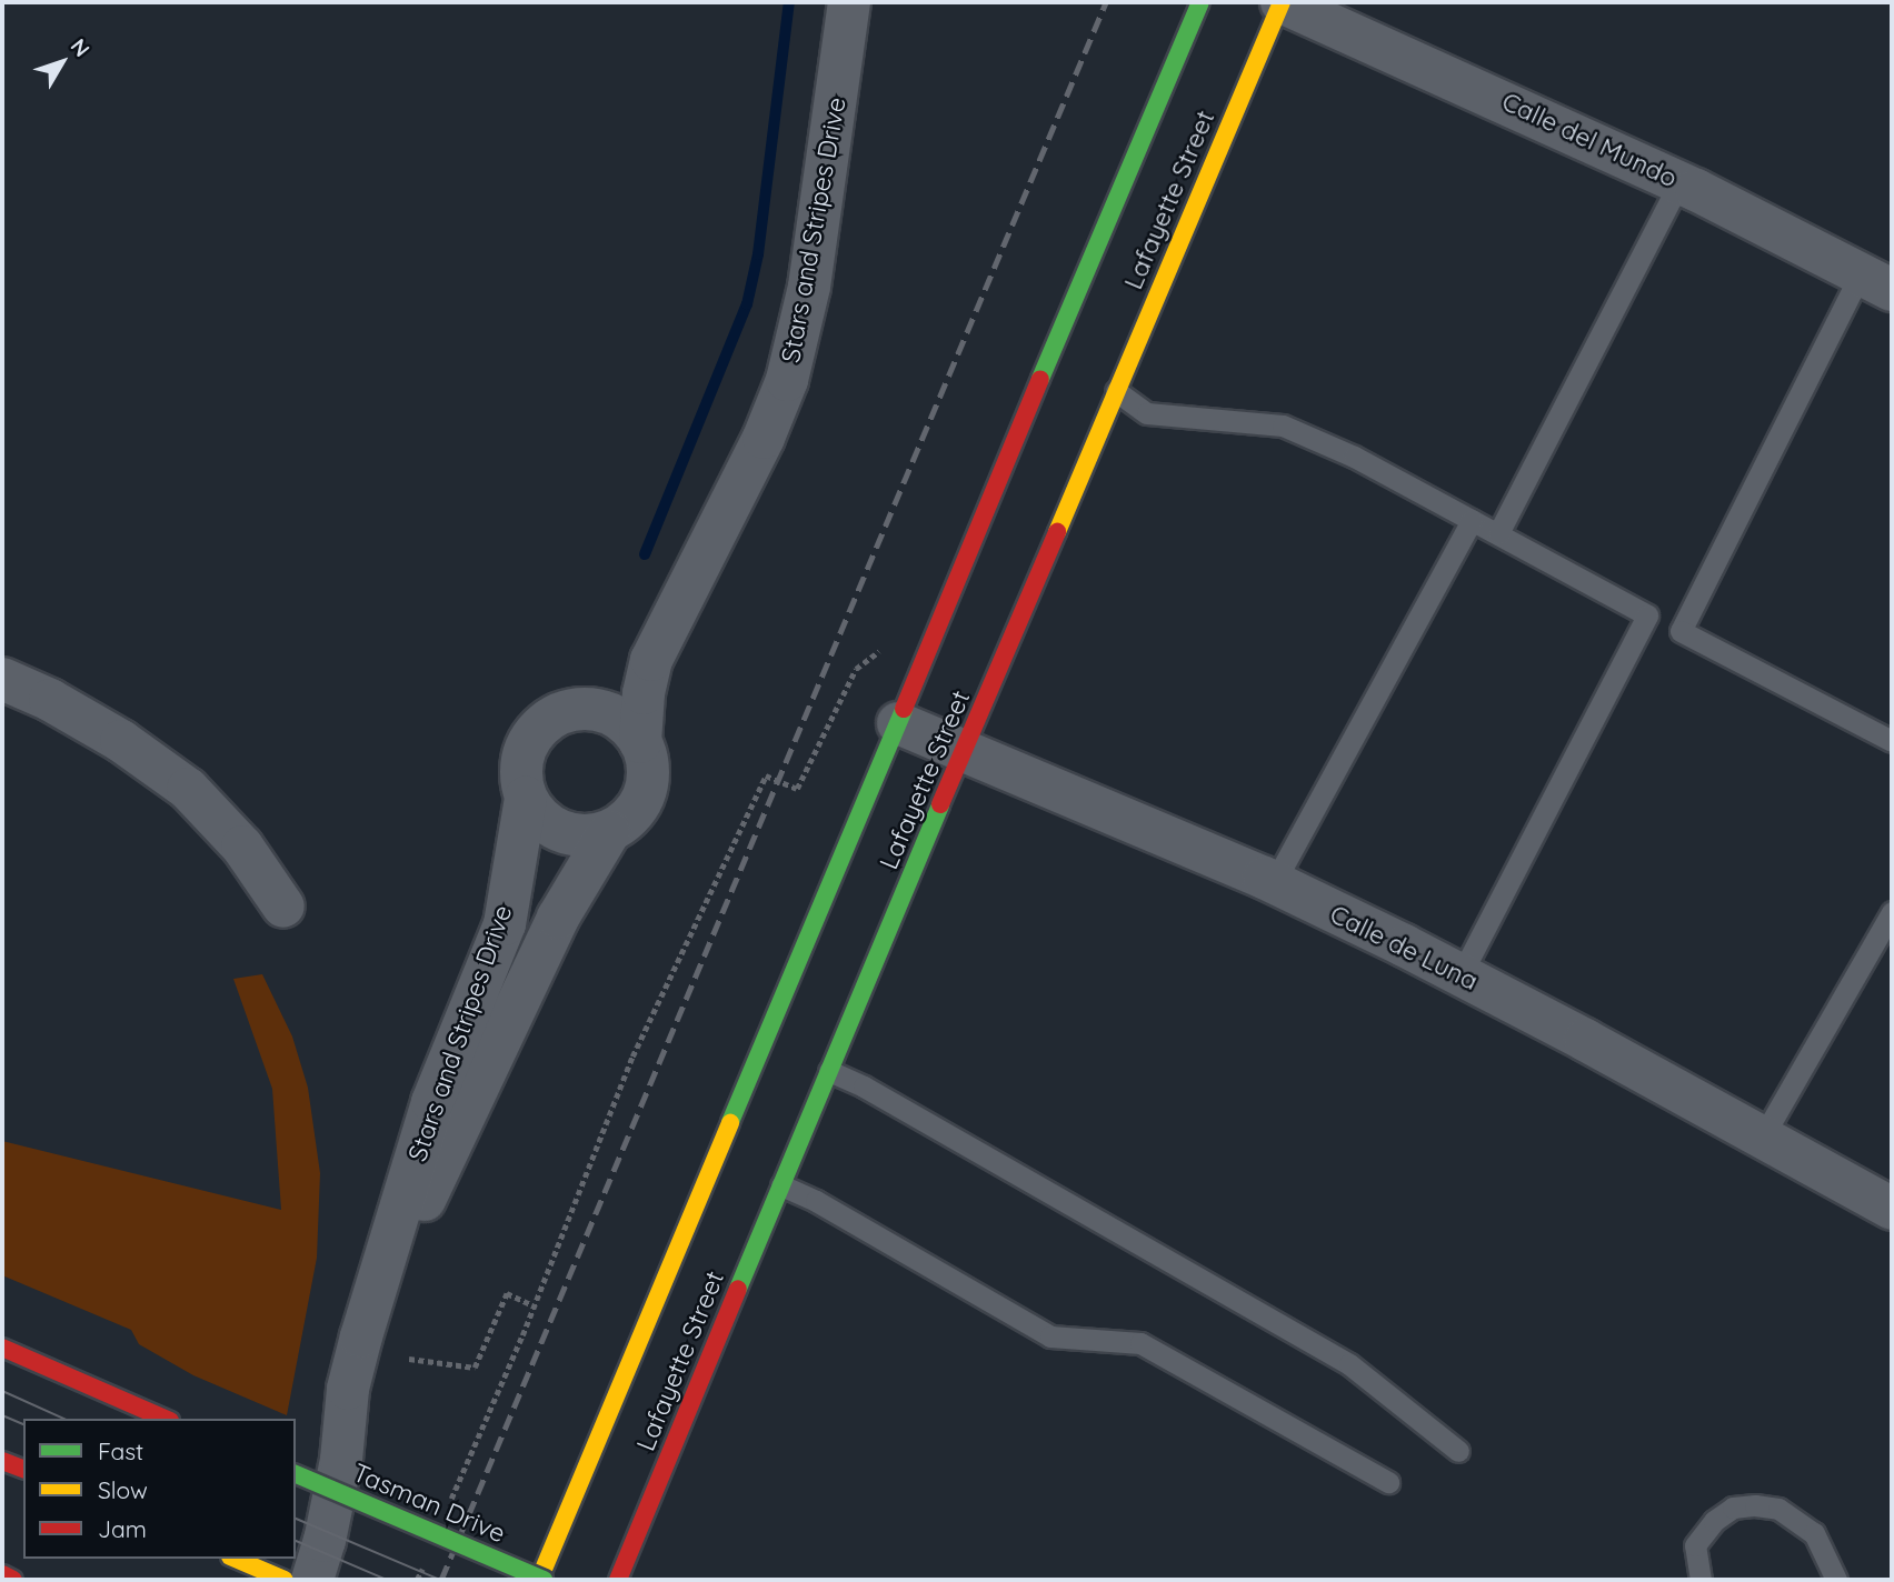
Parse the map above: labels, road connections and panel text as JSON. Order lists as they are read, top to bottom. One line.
{"streets":{"main road":["Lafayette Street","Tasman Drive"],"street":["Calle del Mundo","Stars and Stripes Drive","Calle de Luna"]},"crossings":[["Calle del Mundo","Lafayette Street"],["Lafayette Street","Calle de Luna"],["Lafayette Street","Tasman Drive"]],"legend":["Fast","Slow","Jam"],"north":"top right"}
